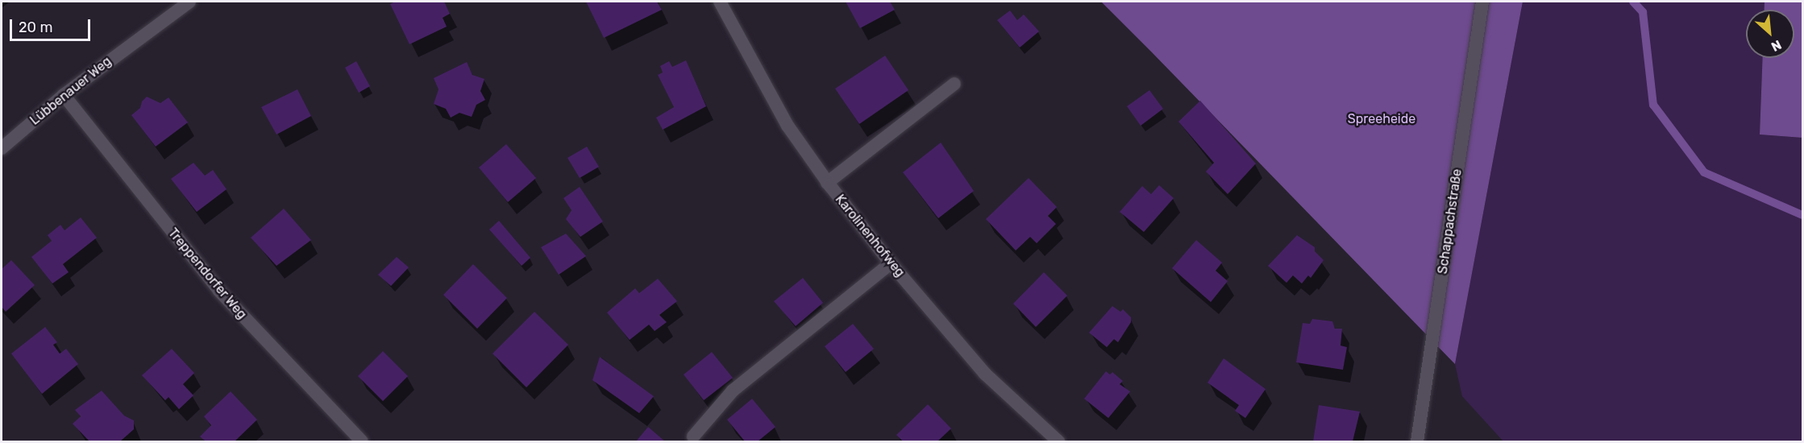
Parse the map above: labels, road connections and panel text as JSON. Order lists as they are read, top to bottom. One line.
{"streets":{"street":["Lübbenauer Weg","Schappachstraße","Karolinenhofweg","Treppendorfer Weg"]},"crossings":[["Lübbenauer Weg","Treppendorfer Weg"]],"parks":["Spreeheide"],"scale_bar":"20 m","north":"bottom right"}
